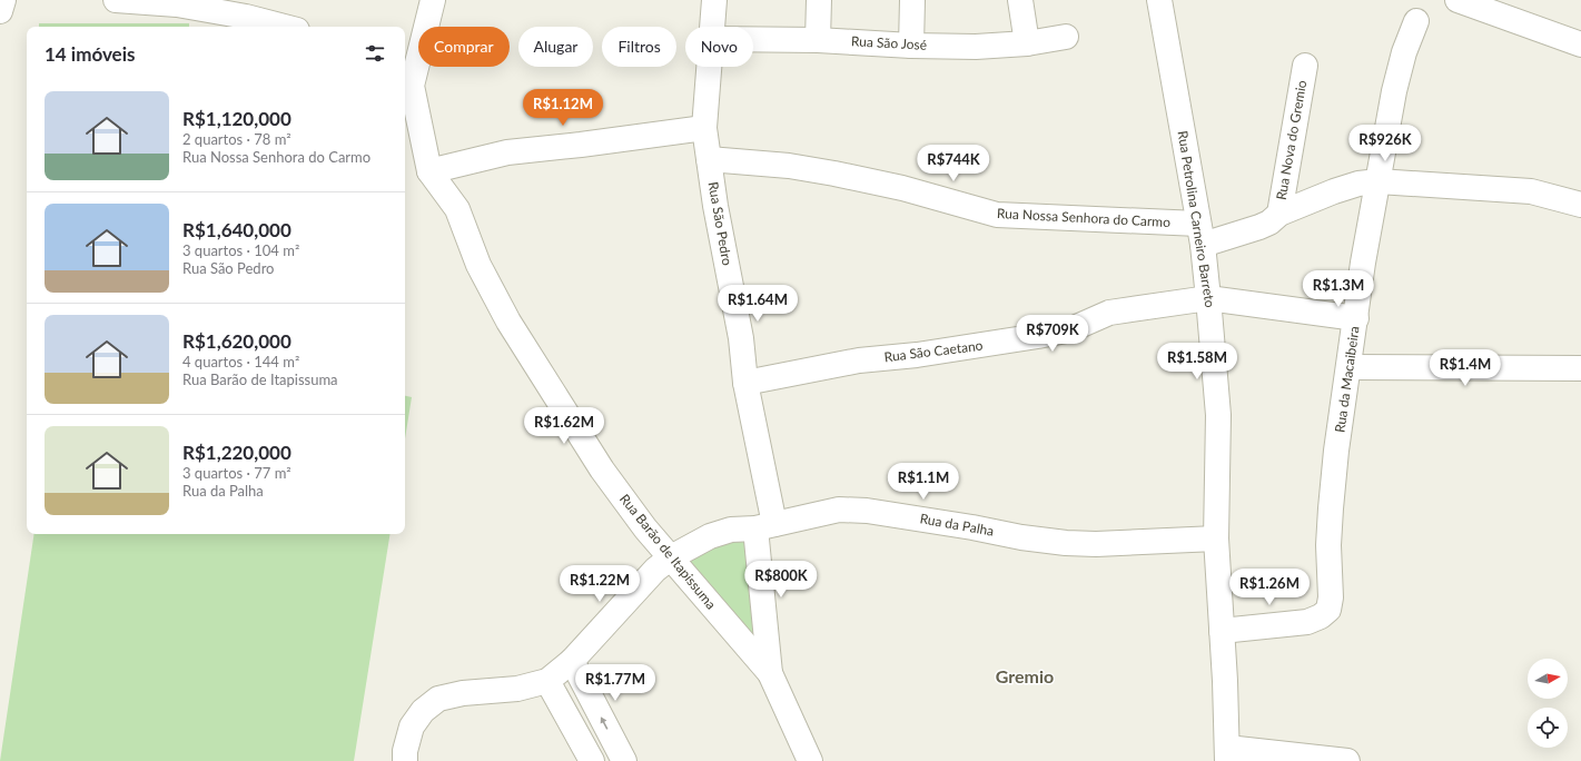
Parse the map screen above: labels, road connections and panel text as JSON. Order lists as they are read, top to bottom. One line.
{"streets":{"street":["Rua São José","Rua Nova do Gremio","Rua Nossa Senhora do Carmo","Rua Petrolina Carneiro Barreto","Rua São Pedro","Rua São Caetano","Rua da Macaibeira","Rua da Palha","Rua Barão de Itapissuma"]},"crossings":[["Rua Nova do Gremio","Rua Nossa Senhora do Carmo"],["Rua Nossa Senhora do Carmo","Rua Petrolina Carneiro Barreto"],["Rua Nossa Senhora do Carmo","Rua São Pedro"],["Rua Nossa Senhora do Carmo","Rua da Macaibeira"],["Rua Petrolina Carneiro Barreto","Rua São Caetano"],["Rua Petrolina Carneiro Barreto","Rua da Macaibeira"],["Rua Petrolina Carneiro Barreto","Rua da Palha"],["Rua São Pedro","Rua São Caetano"],["Rua São Pedro","Rua da Palha"],["Rua São Pedro","Rua Barão de Itapissuma"],["Rua São Caetano","Rua da Macaibeira"],["Rua da Palha","Rua Barão de Itapissuma"]],"districts":["Gremio"],"north":"right","page":{"chip":["Comprar","Alugar","Filtros","Novo"],"heading":"14 imóveis","list":[{"name":"R$1,120,000","note":"2 quartos · 78 m² · Rua Nossa Senhora do Carmo"},{"name":"R$1,640,000","note":"3 quartos · 104 m² · Rua São Pedro"},{"name":"R$1,620,000","note":"4 quartos · 144 m² · Rua Barão de Itapissuma"},{"name":"R$1,220,000","note":"3 quartos · 77 m² · Rua da Palha"}],"price":["R$1.12M","R$926K","R$744K","R$1.3M","R$1.64M","R$709K","R$1.58M","R$1.4M","R$1.62M","R$1.1M","R$800K","R$1.22M","R$1.26M","R$1.77M"]}}
